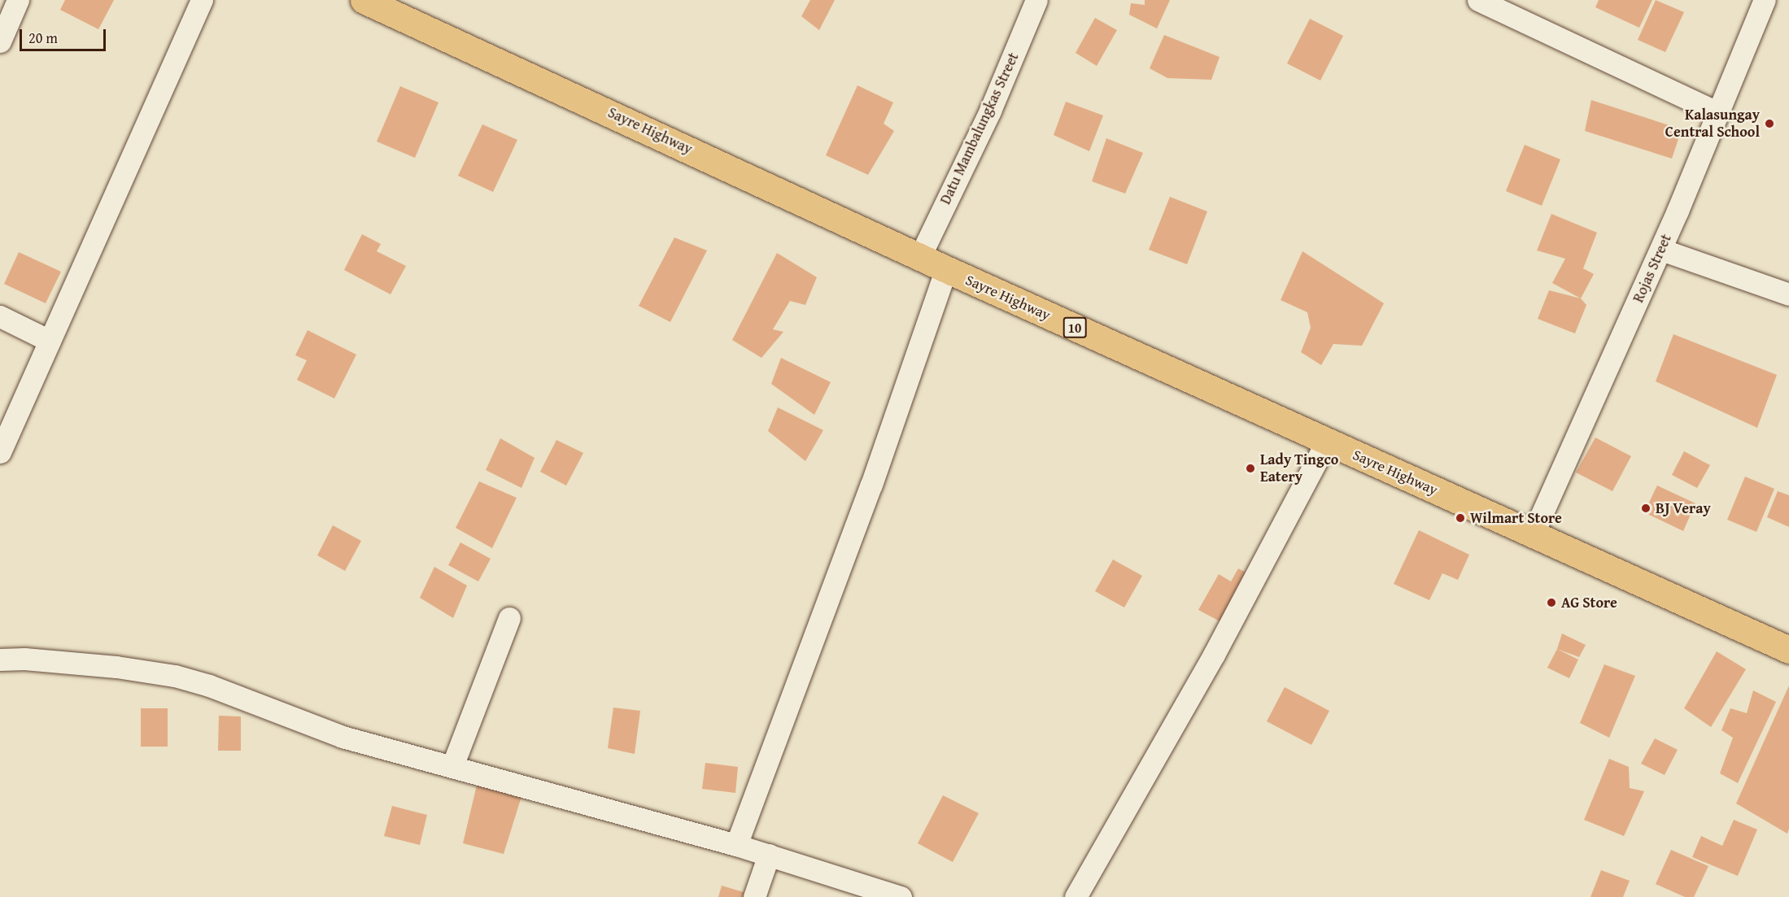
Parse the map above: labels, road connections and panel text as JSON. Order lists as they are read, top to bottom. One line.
{"streets":{"highway":["Sayre Highway","10"],"street":["Datu Mambalungkas Street","Rojas Street"]},"crossings":[["Datu Mambalungkas Street","Sayre Highway"],["Sayre Highway","Rojas Street"]],"places":["Kalasungay Central School","Lady Tingco Eatery","BJ Veray","Wilmart Store","AG Store"],"scale_bar":"20 m"}
